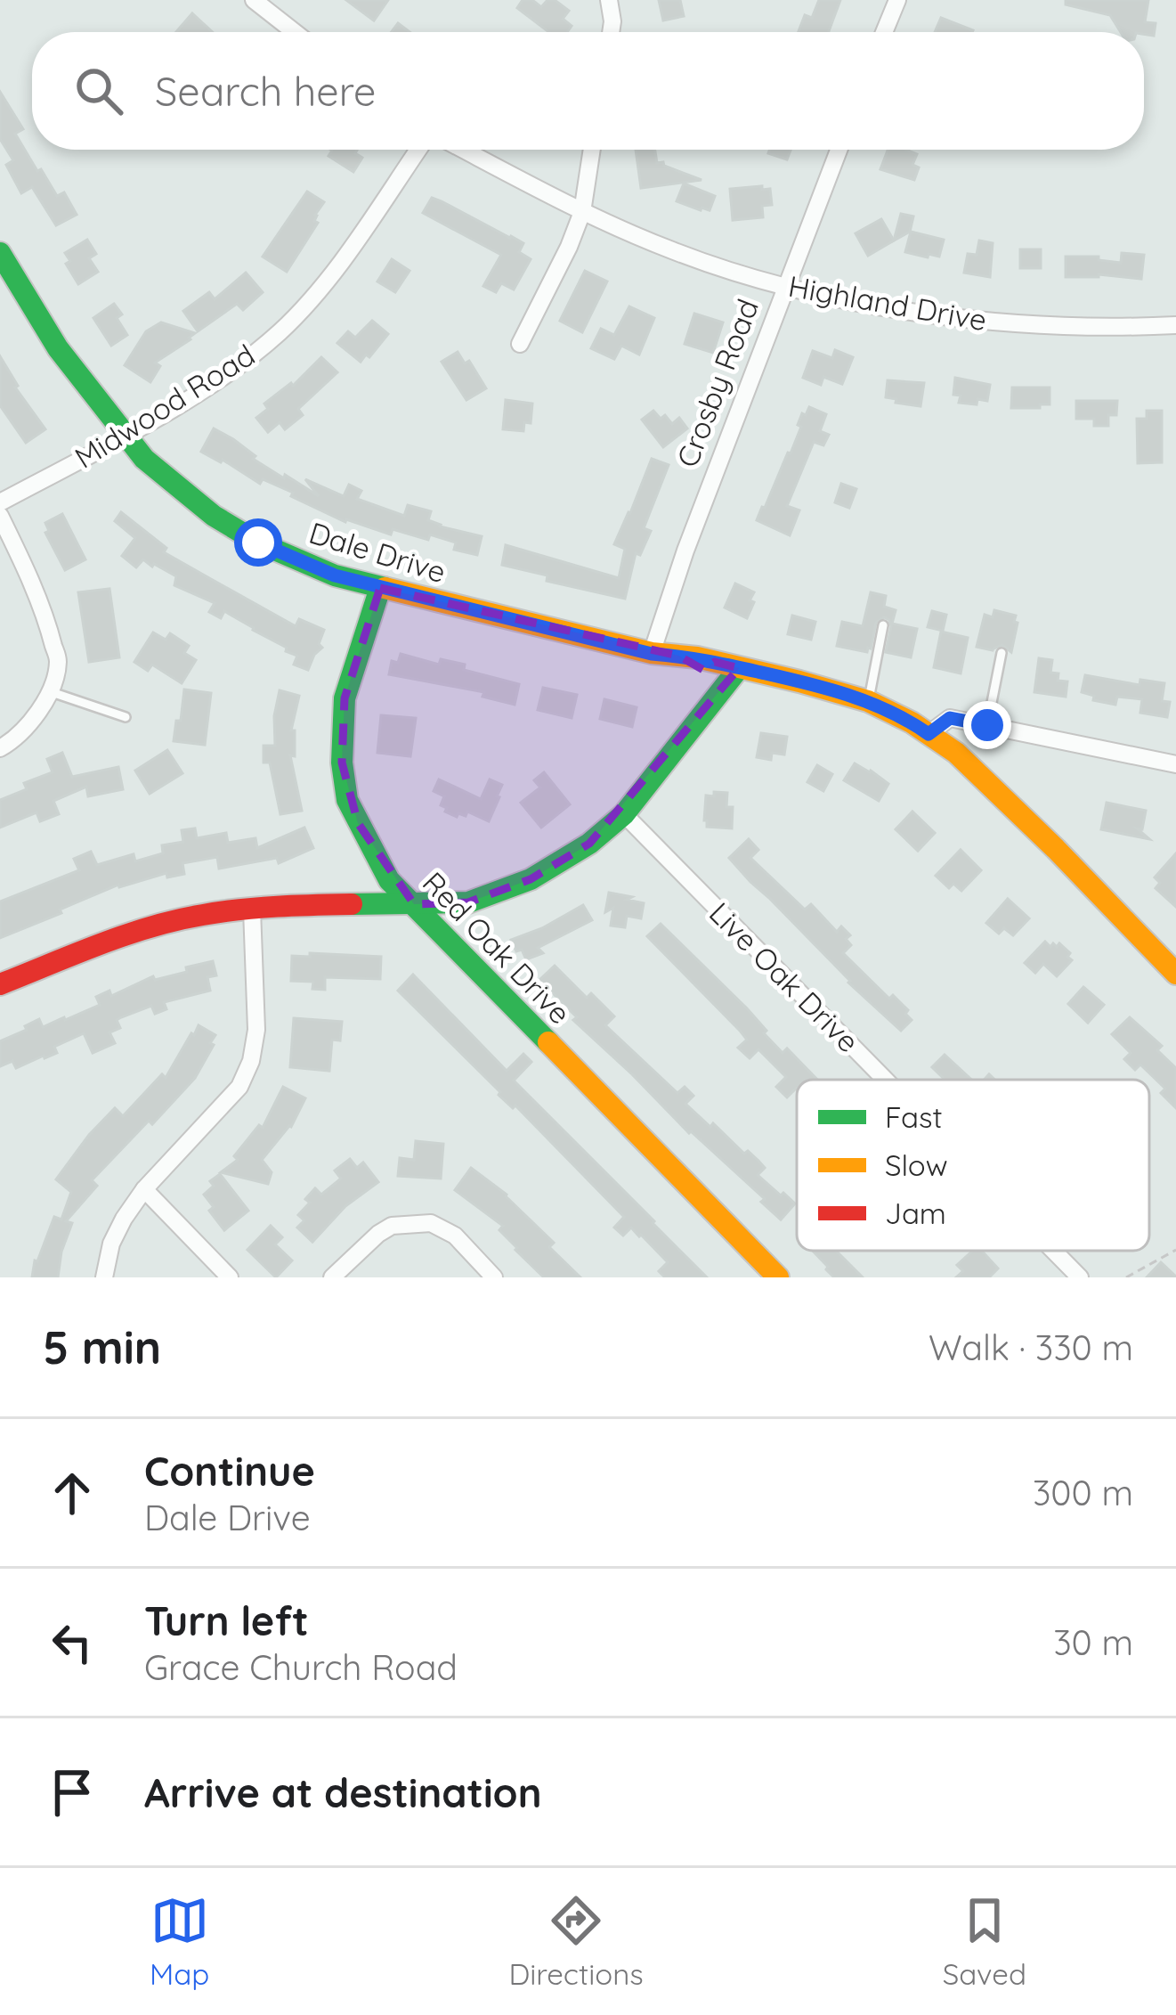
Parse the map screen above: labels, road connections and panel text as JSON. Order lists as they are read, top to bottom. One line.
{"streets":{"street":["Highland Drive","Crosby Road","Midwood Road","Dale Drive","Red Oak Drive","Live Oak Drive"]},"crossings":[["Highland Drive","Crosby Road"],["Crosby Road","Dale Drive"],["Midwood Road","Dale Drive"],["Dale Drive","Red Oak Drive"]],"legend":["Fast","Slow","Jam"],"page":{"search":"Search here","heading":["5 min","Walk · 330 m"],"list":[["Continue","Dale Drive","300 m"],["Turn left","Grace Church Road","30 m"],"Arrive at destination"],"nav":["Map","Directions","Saved"]}}
